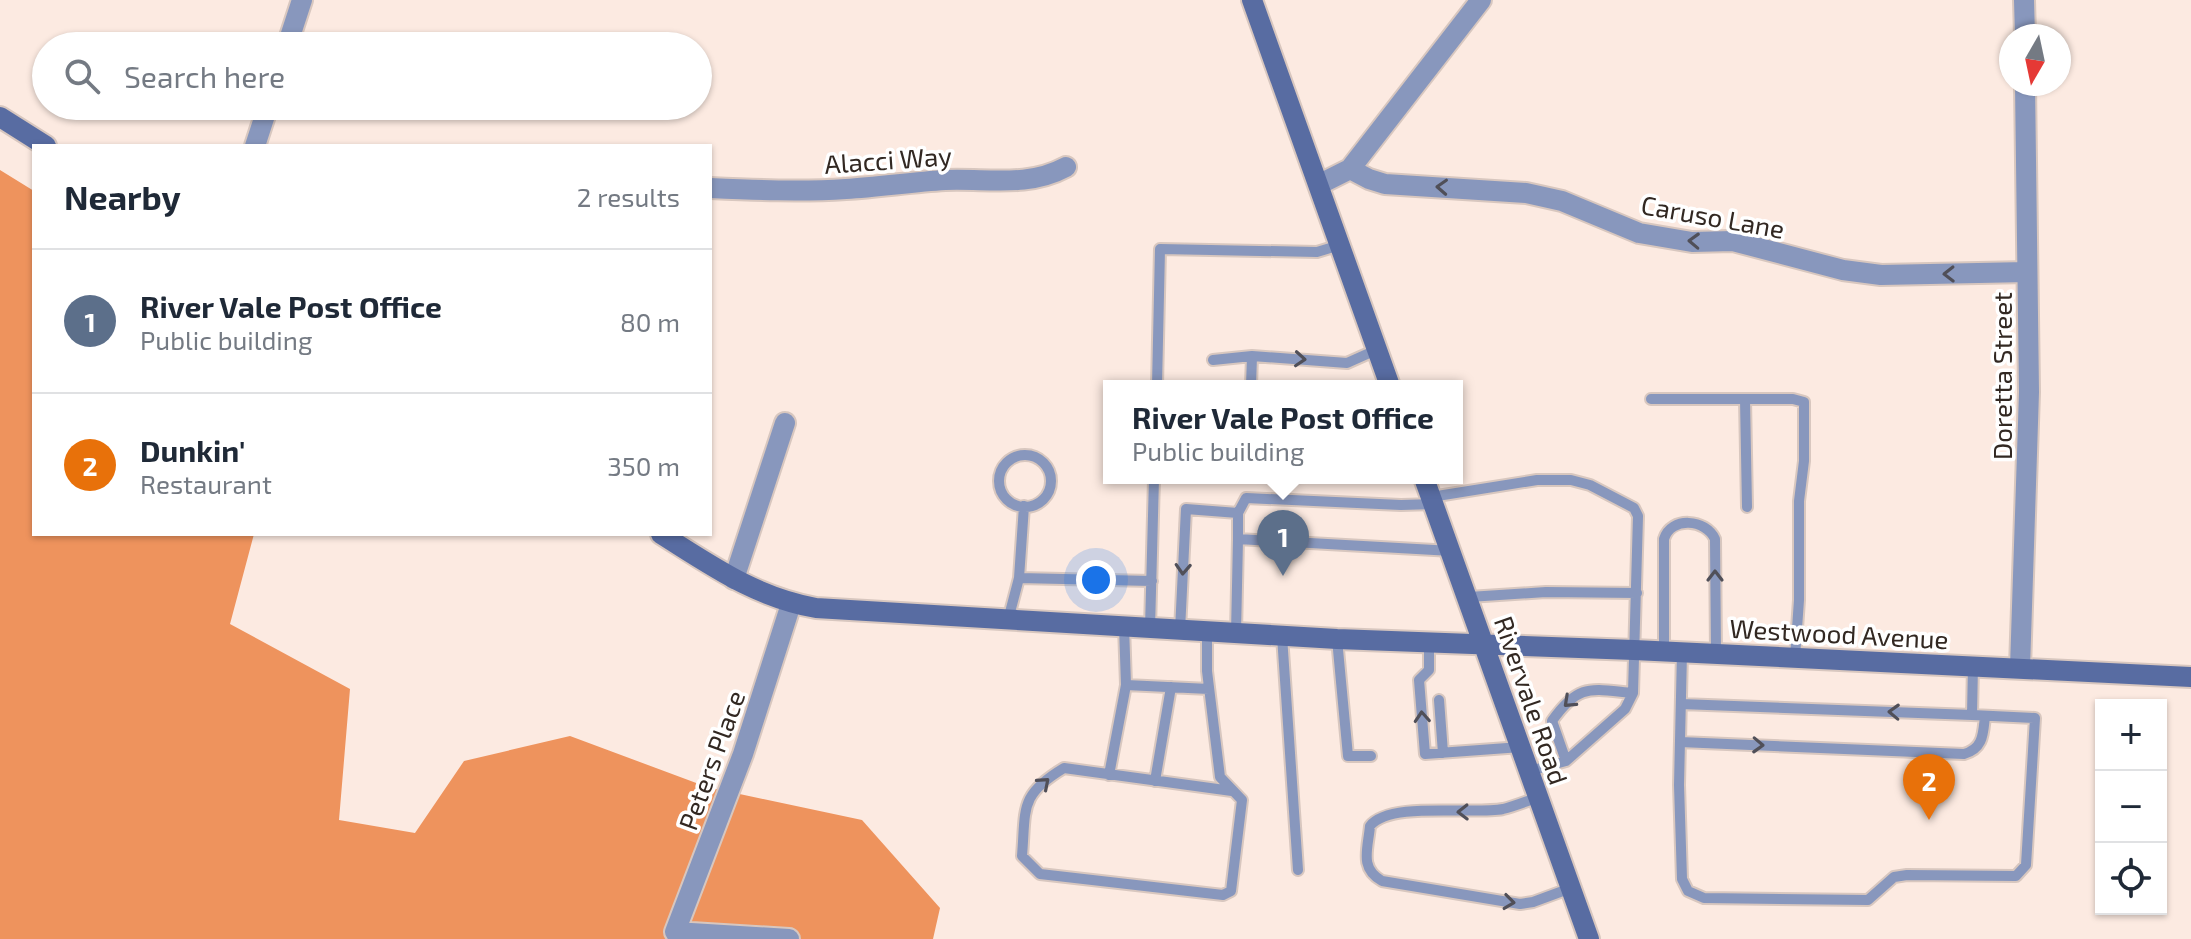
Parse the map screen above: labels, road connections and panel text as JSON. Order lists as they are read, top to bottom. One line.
{"streets":{"street":["Alacci Way","Caruso Lane","Doretta Street","Westwood Avenue","Rivervale Road","Peters Place"]},"crossings":[["Caruso Lane","Doretta Street"],["Doretta Street","Westwood Avenue"],["Westwood Avenue","Rivervale Road"],["Westwood Avenue","Peters Place"]],"one_way":["Caruso Lane"],"north":"bottom","page":{"search":"Search here","heading":["Nearby","2 results"],"list":[{"mark":"1","name":"River Vale Post Office","note":"Public building","value":"80 m"},{"mark":"2","name":"Dunkin'","note":"Restaurant","value":"350 m"}],"popup":["River Vale Post Office","Public building"],"pins":["1","2"],"map_buttons":["+","−"]}}
